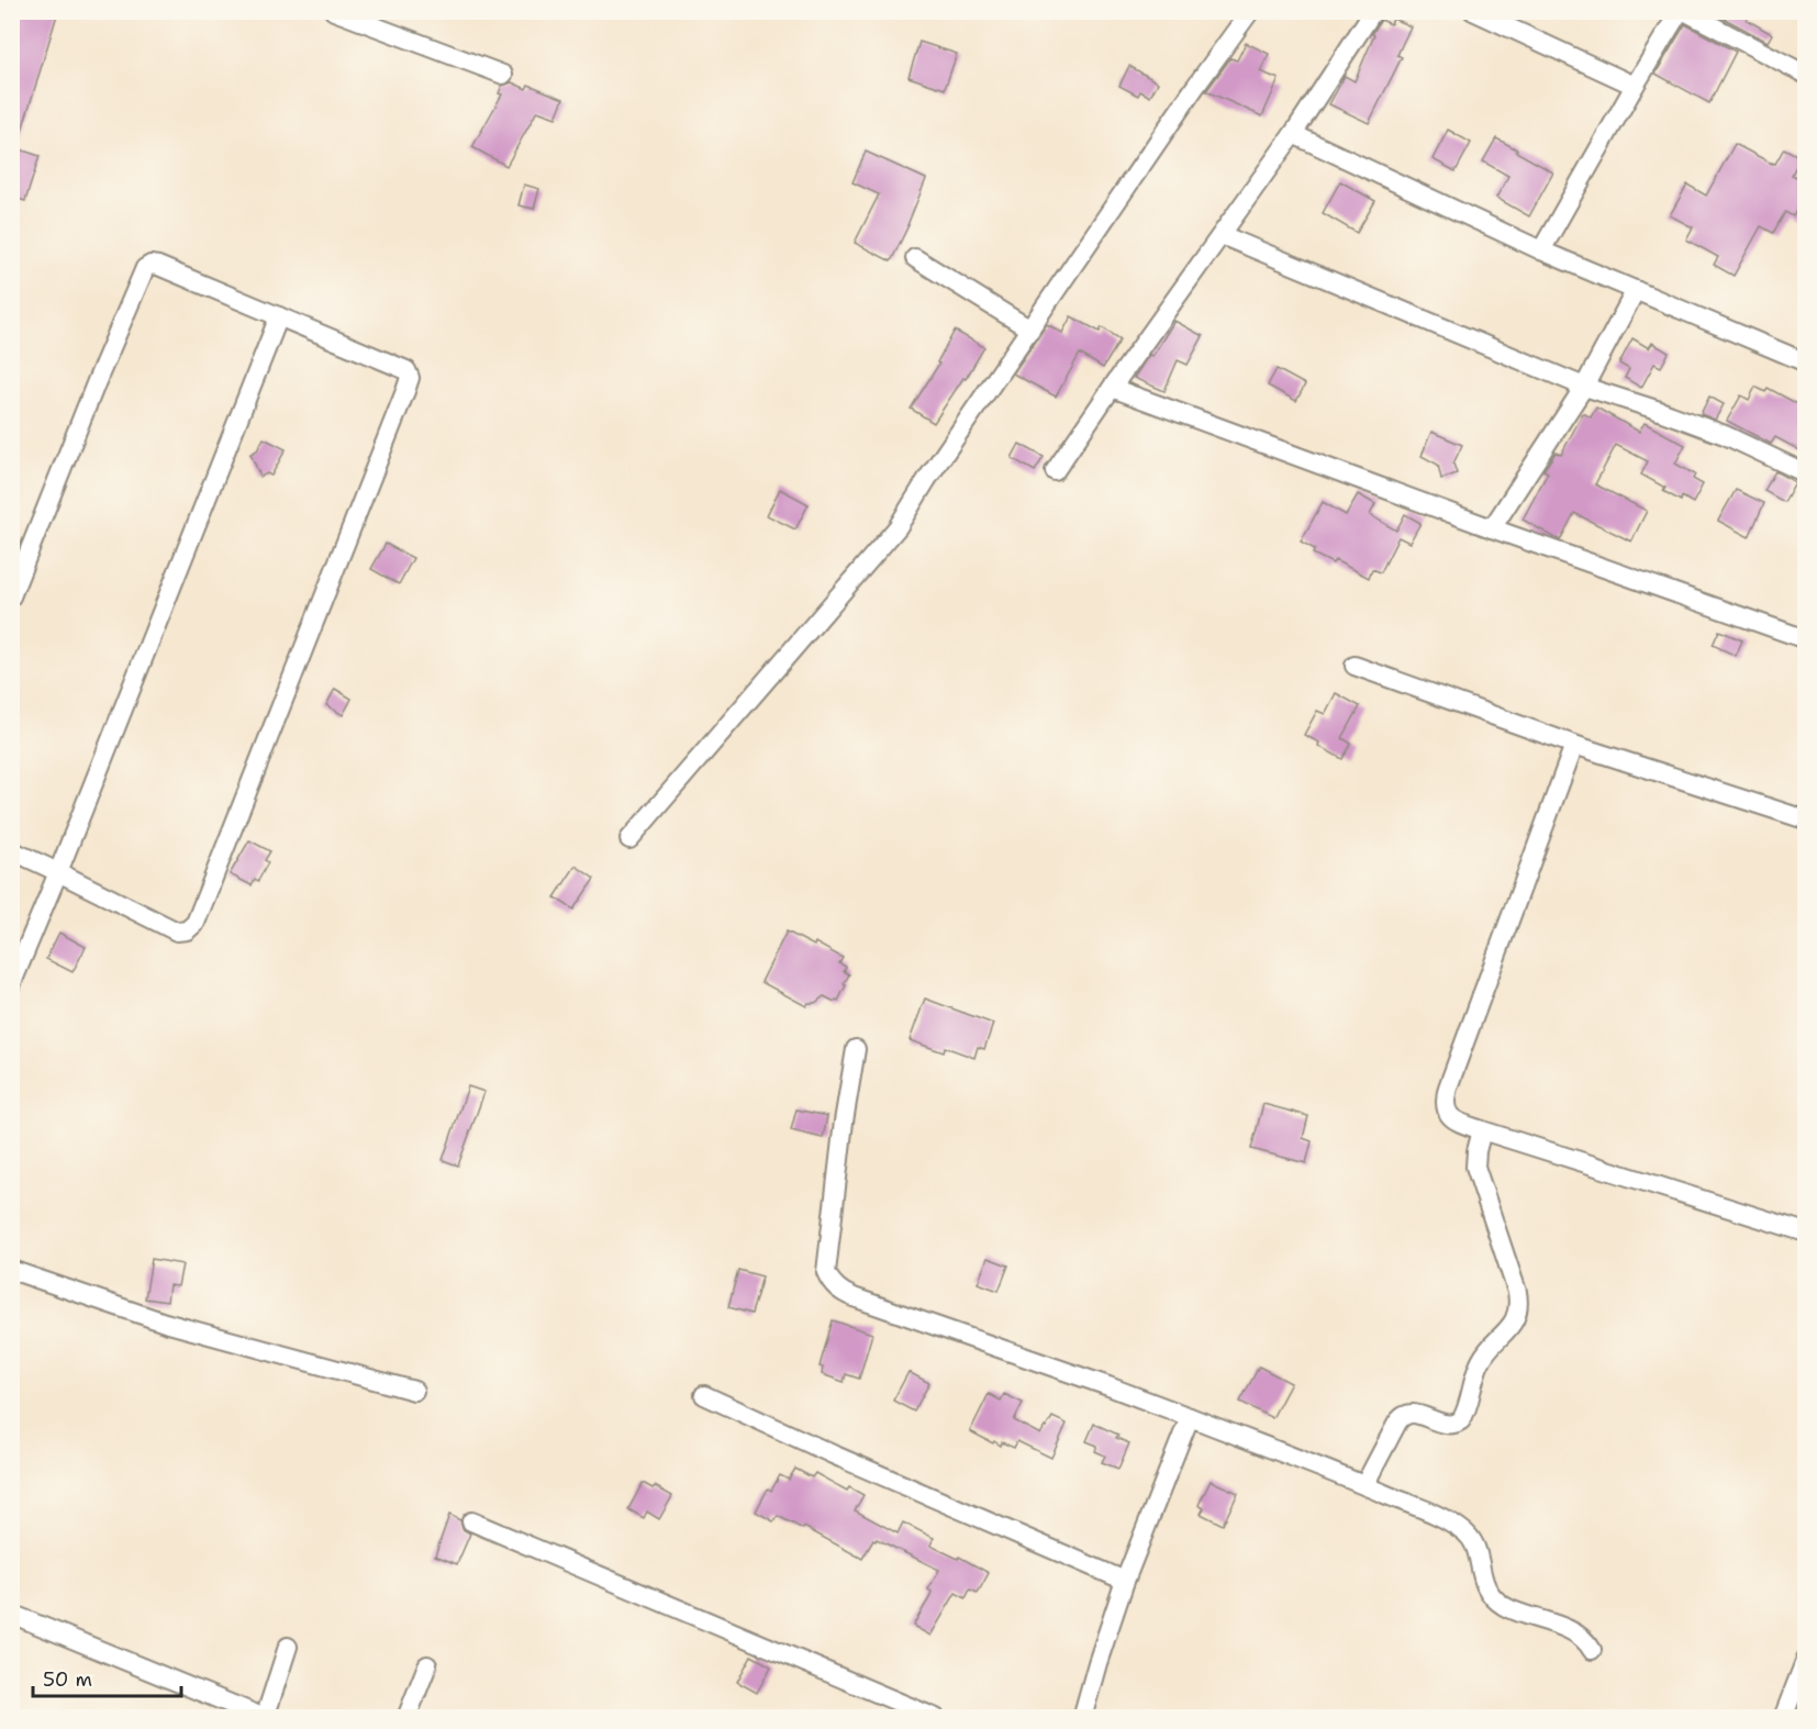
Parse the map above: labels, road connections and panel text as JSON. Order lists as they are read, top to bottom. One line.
{"scale_bar":"50 m"}
